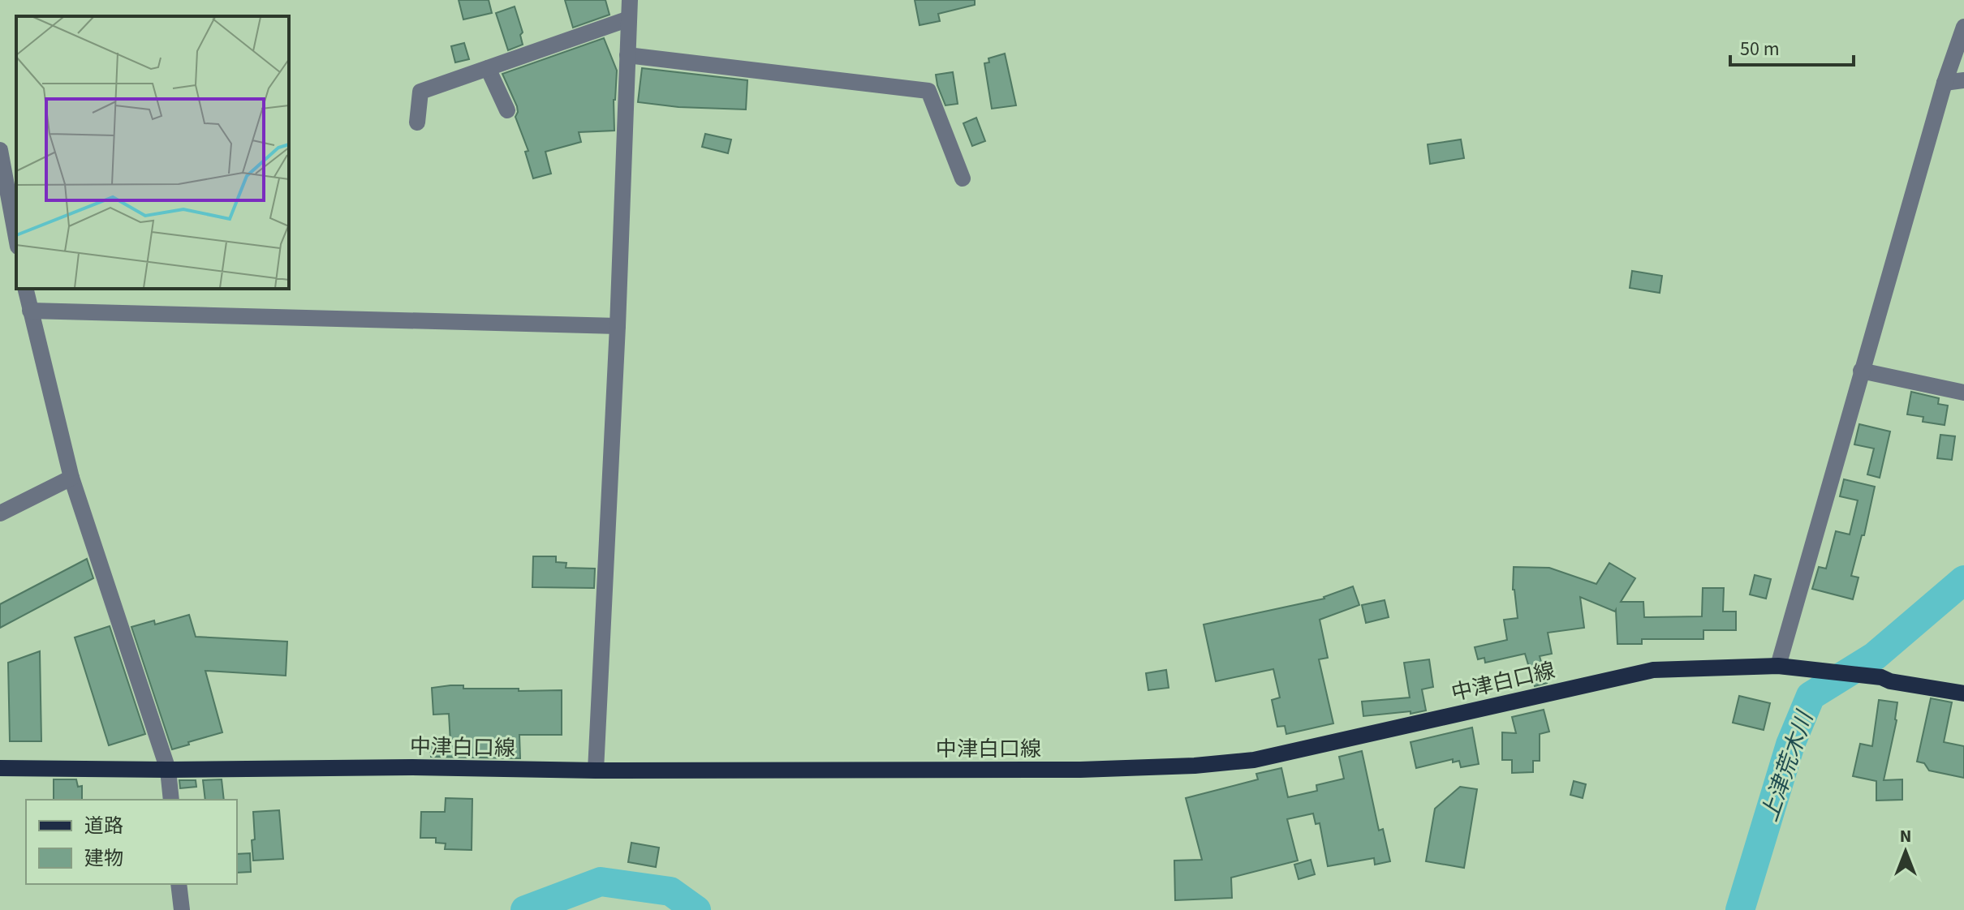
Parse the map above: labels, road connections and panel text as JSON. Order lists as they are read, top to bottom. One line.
{"streets":{"main road":["中津白口線"]},"water":["上津荒木川"],"legend":["道路","建物"],"scale_bar":"50 m","north":"top"}
